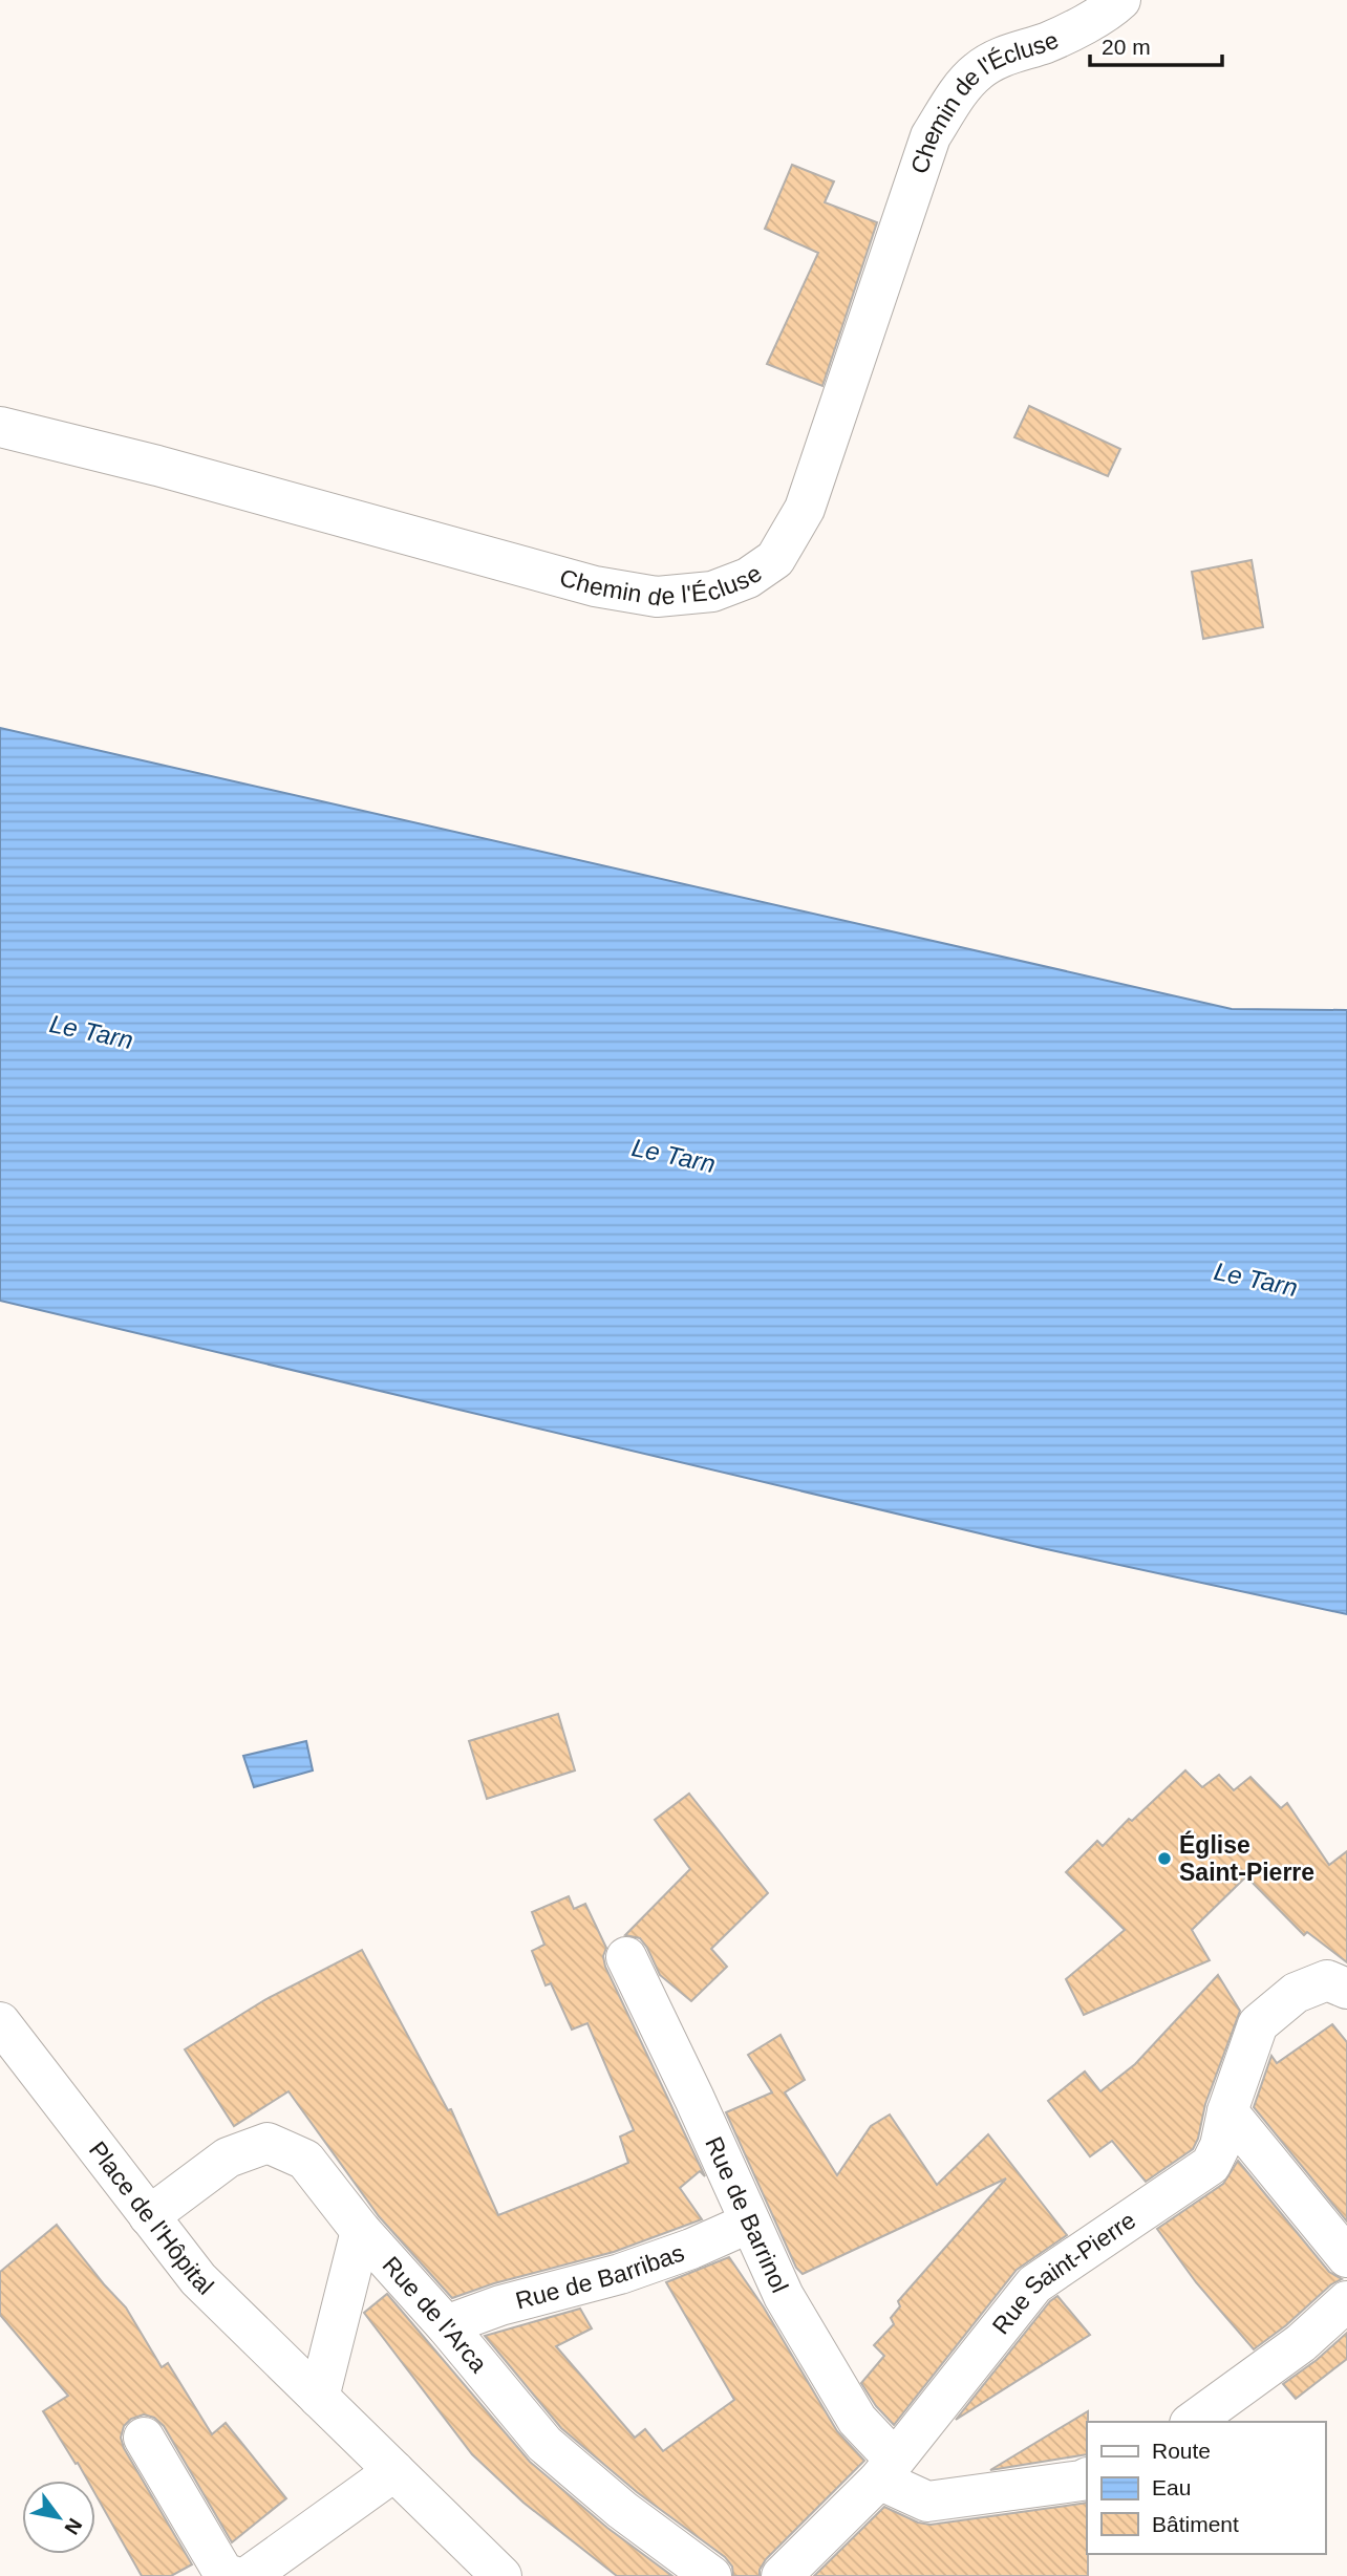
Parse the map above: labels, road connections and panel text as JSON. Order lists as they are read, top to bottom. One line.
{"streets":{"street":["Chemin de l'Écluse","Rue de Barrinol","Place de l'Hôpital","Rue Saint-Pierre","Rue de Barribas","Rue de l'Arca"]},"crossings":[["Rue de Barrinol","Rue Saint-Pierre"],["Rue de Barrinol","Rue de Barribas"],["Place de l'Hôpital","Rue de l'Arca"],["Rue de Barribas","Rue de l'Arca"]],"water":["Le Tarn"],"places":["Église Saint-Pierre"],"legend":["Route","Eau","Bâtiment"],"scale_bar":"20 m","north":"bottom right"}
